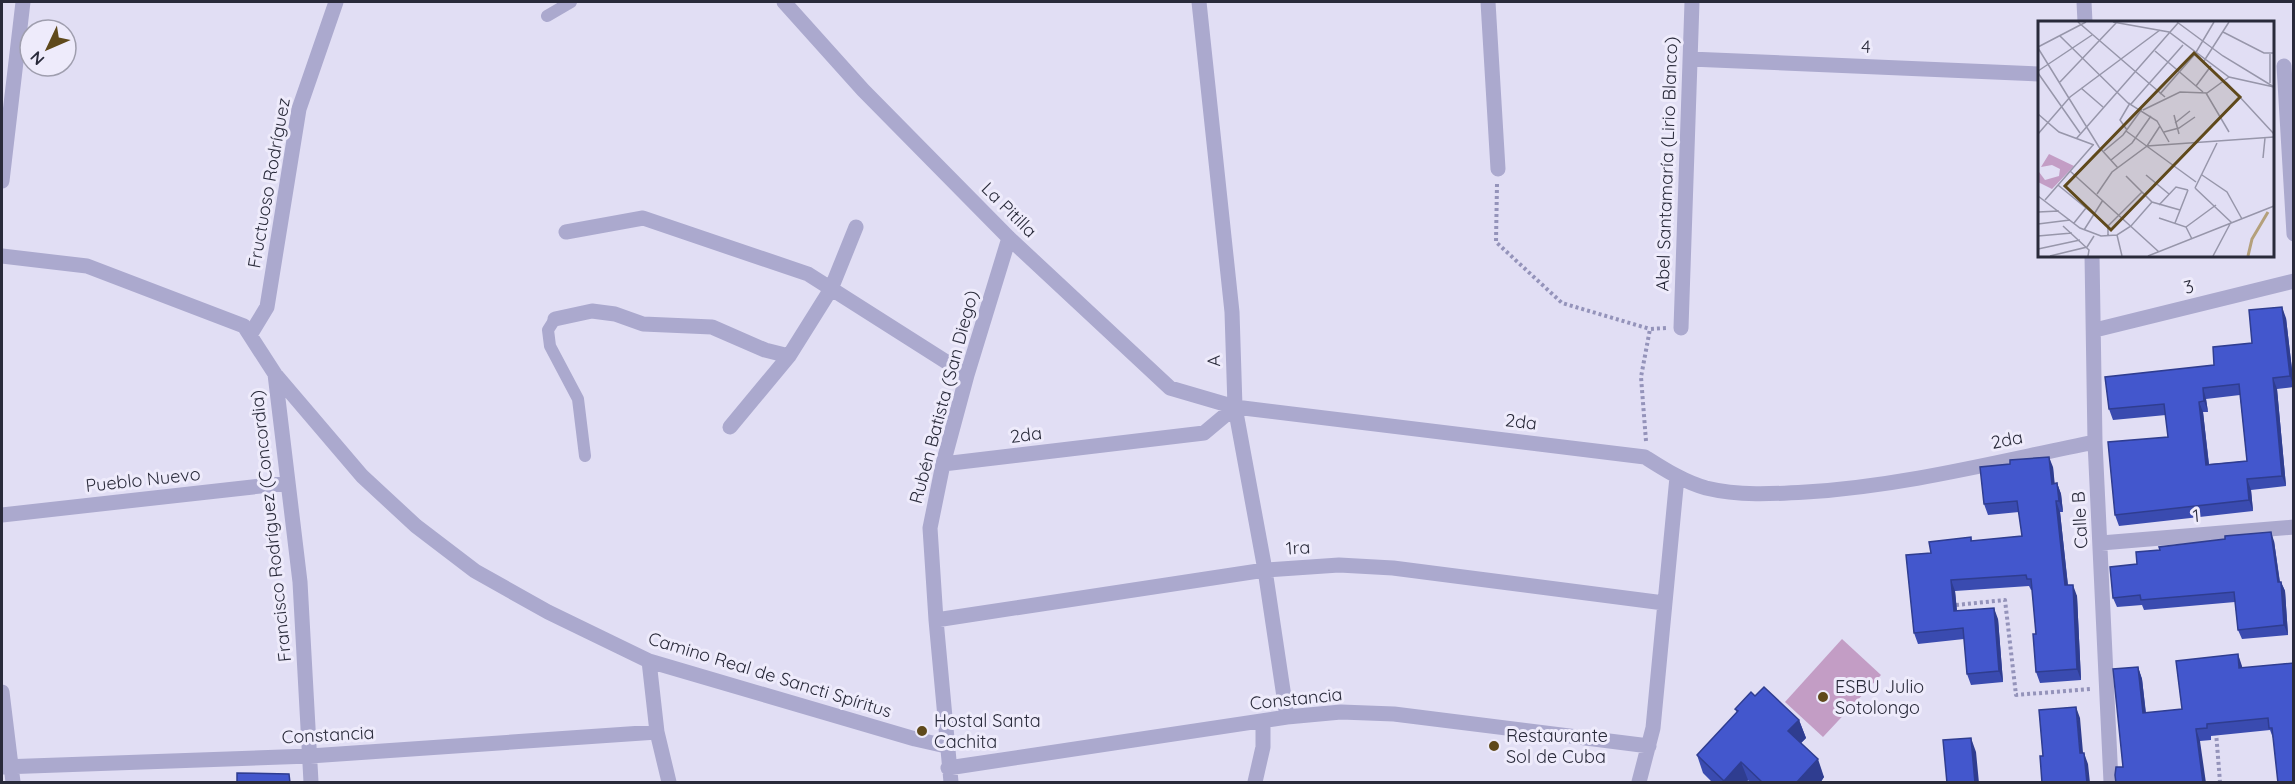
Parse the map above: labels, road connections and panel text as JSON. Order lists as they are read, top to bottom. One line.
{"streets":{"street":["4","Abel Santamaría (Lirio Blanco)","Fructuoso Rodríguez","La Pitilla","3","A","Rubén Batista (San Diego)","2da","Pueblo Nuevo","1","Calle B","Francisco Rodríguez (Concordia)","1ra","Camino Real de Sancti Spíritus","Constancia"]},"crossings":[["4","Abel Santamaría (Lirio Blanco)"],["Fructuoso Rodríguez","Camino Real de Sancti Spíritus"],["La Pitilla","A"],["La Pitilla","Rubén Batista (San Diego)"],["La Pitilla","2da"],["3","Calle B"],["A","2da"],["A","1ra"],["A","Constancia"],["Rubén Batista (San Diego)","2da"],["Rubén Batista (San Diego)","1ra"],["Rubén Batista (San Diego)","Camino Real de Sancti Spíritus"],["Rubén Batista (San Diego)","Constancia"],["2da","Calle B"],["Pueblo Nuevo","Francisco Rodríguez (Concordia)"],["1","Calle B"],["Francisco Rodríguez (Concordia)","Camino Real de Sancti Spíritus"],["Francisco Rodríguez (Concordia)","Constancia"]],"places":["ESBU Julio Sotolongo","Hostal Santa Cachita","Restaurante Sol de Cuba"],"north":"bottom left"}
